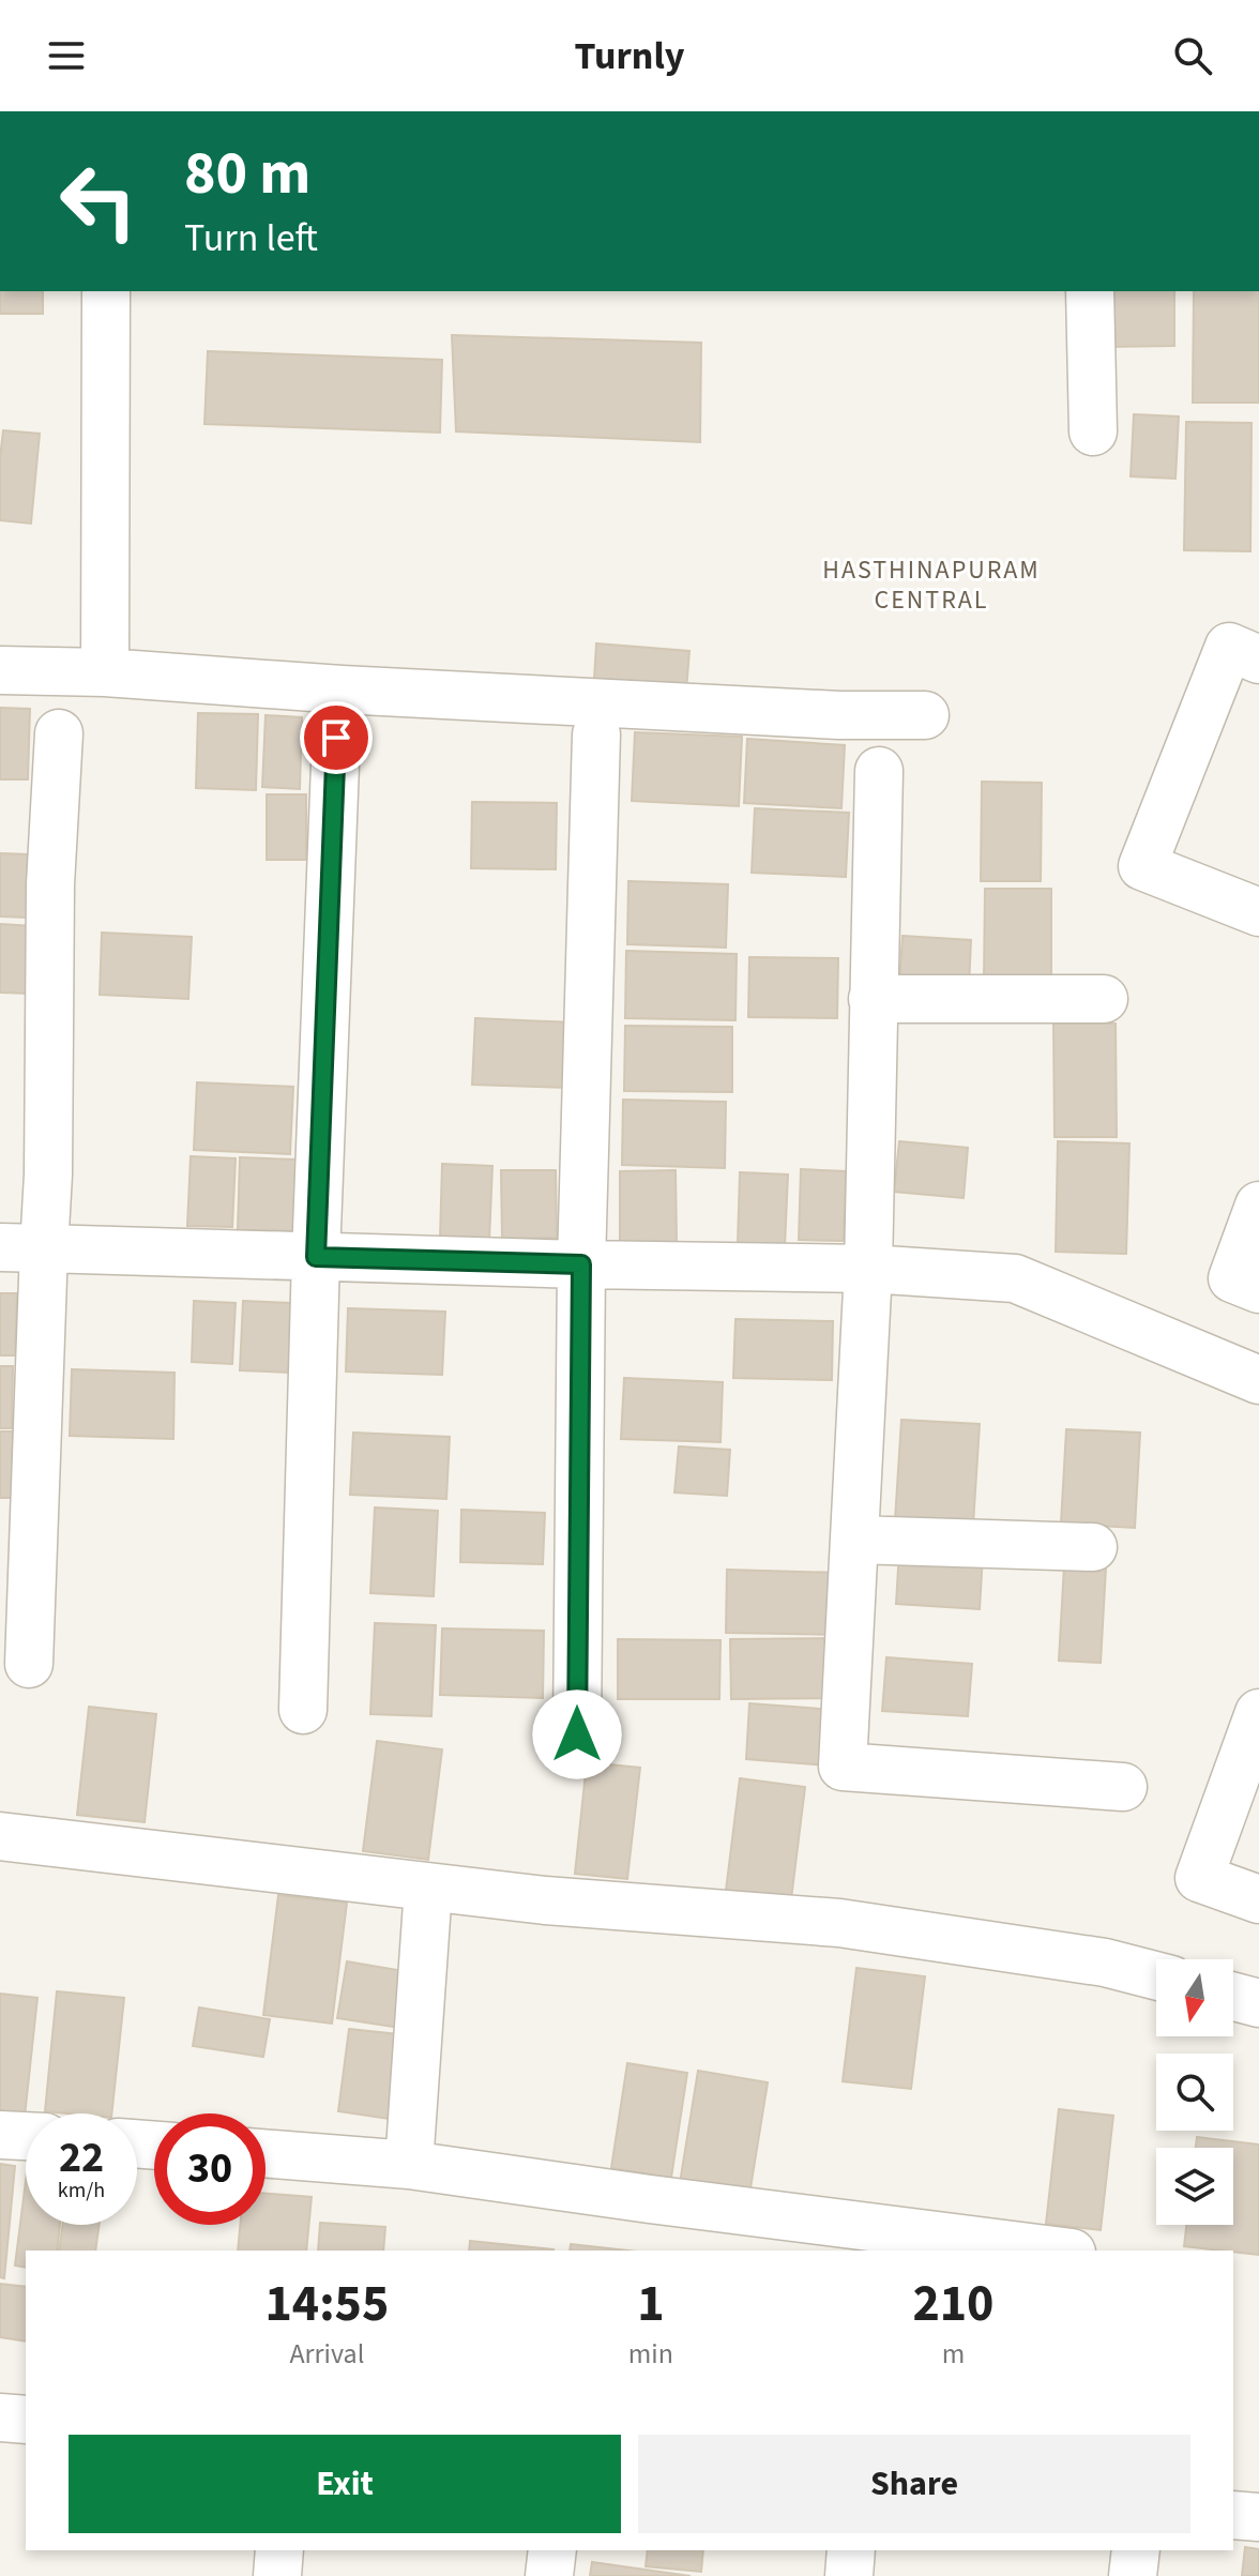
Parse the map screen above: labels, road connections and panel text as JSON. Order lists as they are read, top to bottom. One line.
{"districts":["HASTHINAPURAM CENTRAL"],"north":"bottom","page":{"header":"Turnly","turn":["80 m","Turn left"],"speed":"22 km/h","limit":"30","eta":["14:55","Arrival","1","min","210","m"],"buttons":["Exit","Share"]}}
